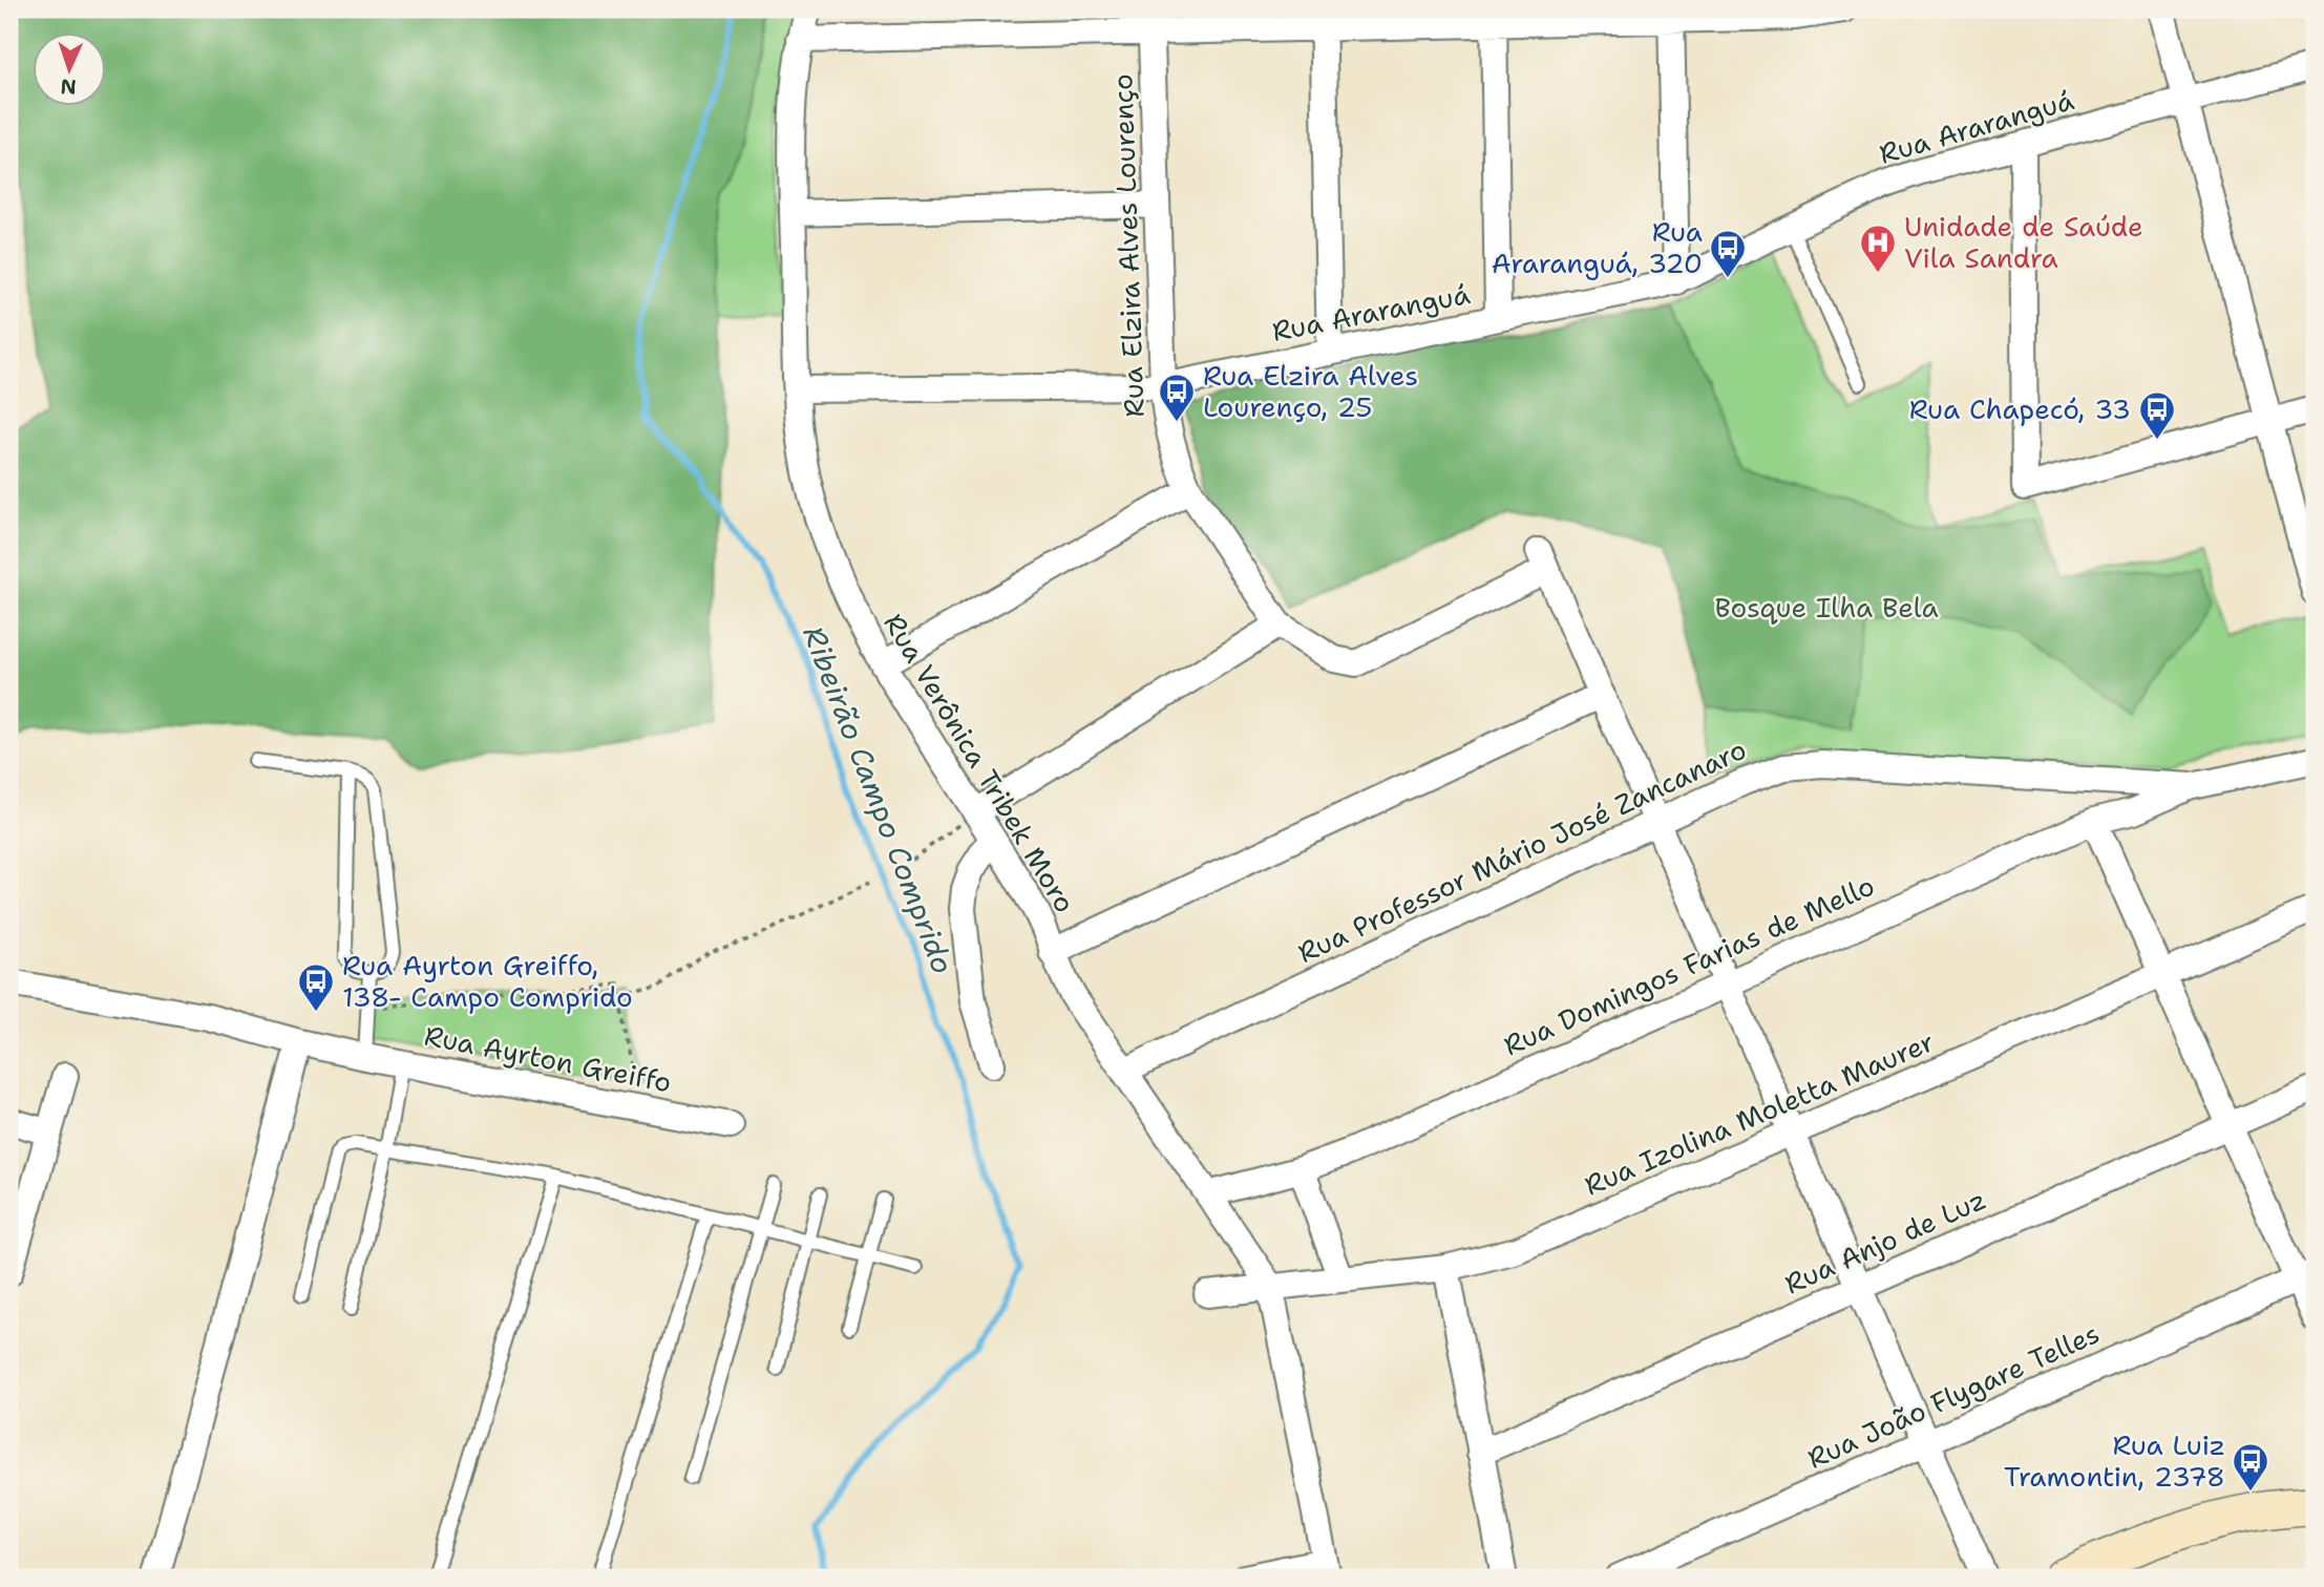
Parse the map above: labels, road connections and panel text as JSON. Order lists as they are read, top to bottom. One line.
{"streets":{"street":["Rua Araranguá","Rua Elzira Alves Lourenço","Rua Verônica Tribek Moro","Rua Professor Mário José Zancanaro","Rua Domingos Farias de Mello","Rua Ayrton Greiffo","Rua Izolina Moletta Maurer","Rua Anjo de Luz","Rua João Flygare Telles"]},"crossings":[["Rua Araranguá","Rua Elzira Alves Lourenço"],["Rua Araranguá","Rua Verônica Tribek Moro"],["Rua Verônica Tribek Moro","Rua Professor Mário José Zancanaro"],["Rua Verônica Tribek Moro","Rua Domingos Farias de Mello"],["Rua Verônica Tribek Moro","Rua Izolina Moletta Maurer"],["Rua Professor Mário José Zancanaro","Rua Domingos Farias de Mello"]],"water":["Ribeirão Campo Comprido"],"parks":["Bosque Ilha Bela"],"places":{"hospital":["Unidade de Saúde Vila Sandra"],"bus stop":["Rua Araranguá, 320","Rua Elzira Alves Lourenço, 25","Rua Chapecó, 33","Rua Ayrton Greiffo, 138- Campo Comprido","Rua Luiz Tramontin, 2378"]},"north":"bottom"}
